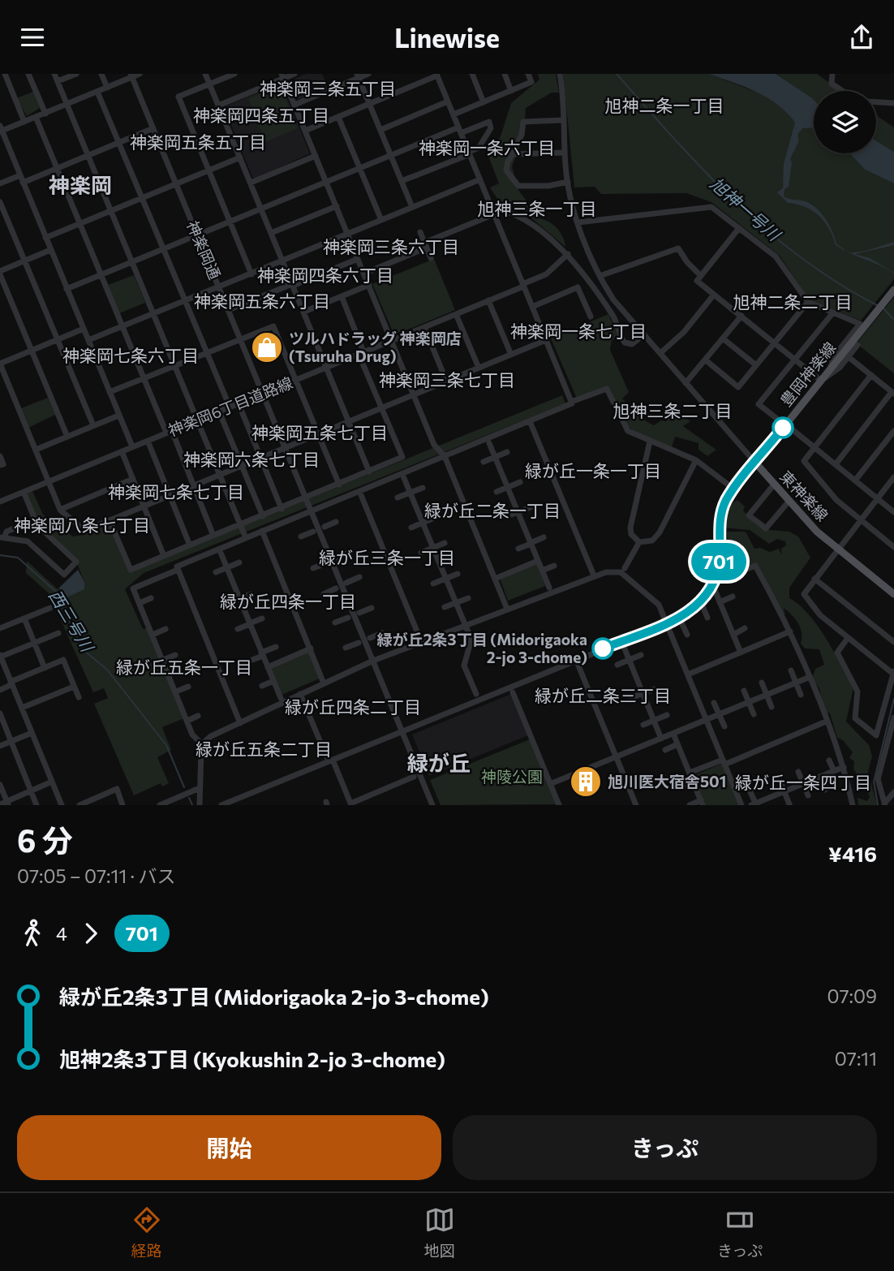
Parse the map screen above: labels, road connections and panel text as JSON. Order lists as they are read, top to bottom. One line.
{"streets":{"main road":["豊岡神楽線","東神楽線"],"street":["神楽岡通","神楽岡6丁目道路線"]},"crossings":[["神楽岡通","豊岡神楽線"],["神楽岡通","神楽岡6丁目道路線"],["豊岡神楽線","東神楽線"]],"districts":["神楽岡三条五丁目","旭神二条一丁目","神楽岡四条五丁目","神楽岡五条五丁目","神楽岡一条六丁目","神楽岡","旭神三条一丁目","神楽岡三条六丁目","神楽岡四条六丁目","神楽岡五条六丁目","旭神二条二丁目","神楽岡一条七丁目","神楽岡七条六丁目","神楽岡三条七丁目","旭神三条二丁目","神楽岡五条七丁目","神楽岡六条七丁目","緑が丘一条一丁目","神楽岡七条七丁目","緑が丘二条一丁目","神楽岡八条七丁目","緑が丘三条一丁目","緑が丘四条一丁目","緑が丘五条一丁目","緑が丘二条三丁目","緑が丘四条二丁目","緑が丘五条二丁目","緑が丘","緑が丘一条四丁目"],"water":["旭神一号川","西三号川"],"parks":["神陵公園"],"places":{"shop":["ツルハドラッグ 神楽岡店 (Tsuruha Drug)"],"other":["緑が丘2条3丁目 (Midorigaoka 2-jo 3-chome)"],"building":["旭川医大宿舎501"]},"lines":["bus line 701"],"page":{"header":"Linewise","on_map":"701","heading":["6 分","07:05 – 07:11 · バス","¥416"],"legs":["4","701"],"list":[{"name":"緑が丘2条3丁目 (Midorigaoka 2-jo 3-chome)","value":"07:09"},{"name":"旭神2条3丁目 (Kyokushin 2-jo 3-chome)","value":"07:11"}],"buttons":["開始","きっぷ"],"tabs":["経路","地図","きっぷ"]}}
